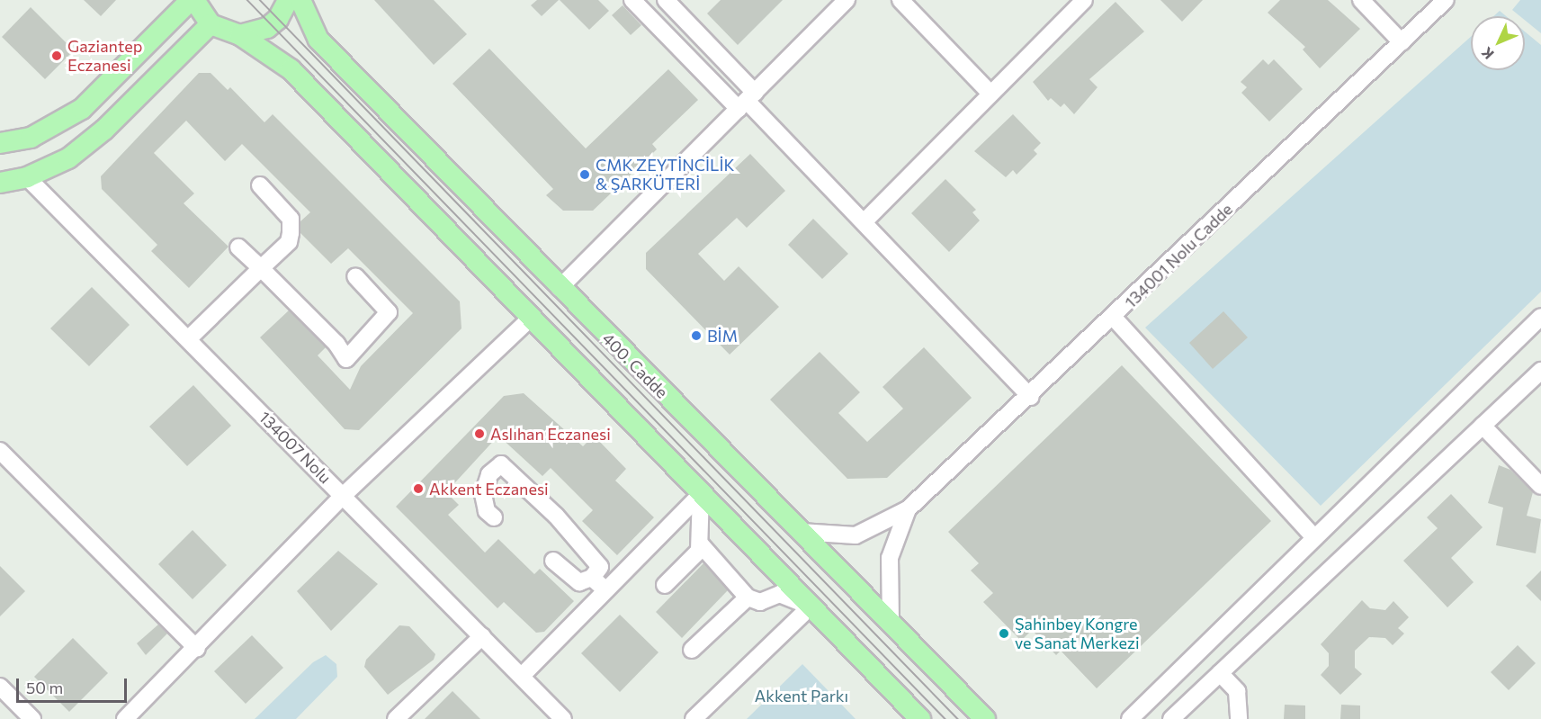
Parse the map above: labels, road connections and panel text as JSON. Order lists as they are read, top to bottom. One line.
{"streets":{"main road":["400. Cadde"],"street":["134001 Nolu Cadde","134007 Nolu"]},"crossings":[["134001 Nolu Cadde","400. Cadde"]],"parks":["Akkent Parkı"],"places":["Gaziantep Eczanesi","CMK ZEYTİNCİLİK & ŞARKÜTERİ","BİM","Aslıhan Eczanesi","Akkent Eczanesi","Şahinbey Kongre ve Sanat Merkezi"],"scale_bar":"50 m","north":"bottom left"}
